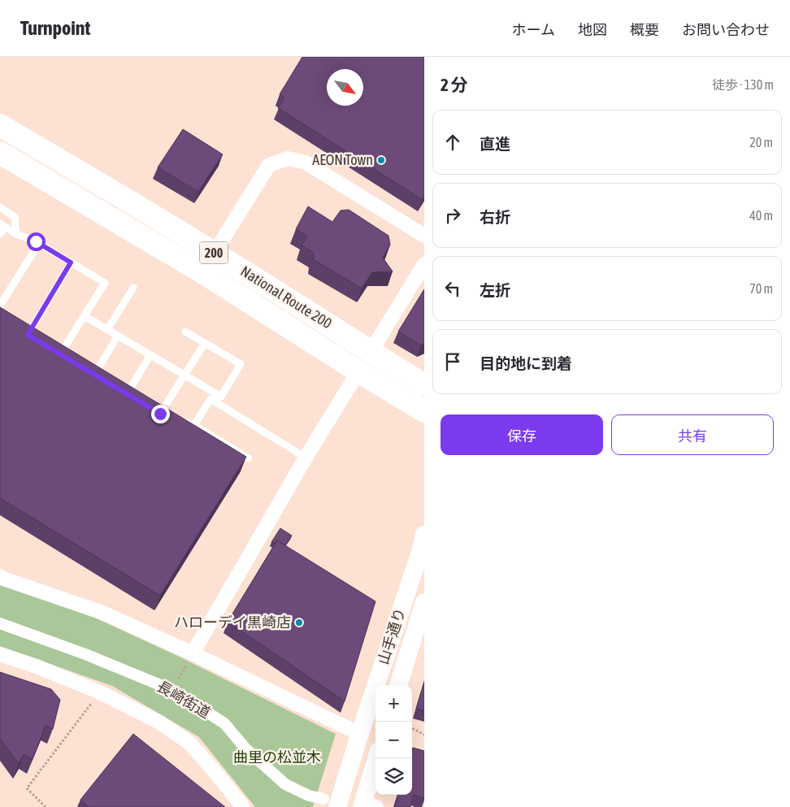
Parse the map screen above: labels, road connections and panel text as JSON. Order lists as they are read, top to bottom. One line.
{"streets":{"highway":["200","National Route 200"],"street":["山手通り","長崎街道"]},"crossings":[["山手通り","長崎街道"]],"parks":["曲里の松並木"],"places":["AEON Town","ハローデイ黒崎店"],"north":"bottom right","page":{"header":"Turnpoint","nav":["ホーム","地図","概要","お問い合わせ"],"heading":["2 分","徒歩 · 130 m"],"list":[["直進","20 m"],["右折","40 m"],["左折","70 m"],"目的地に到着"],"buttons":["保存","共有"],"map_buttons":["+","−"]}}
